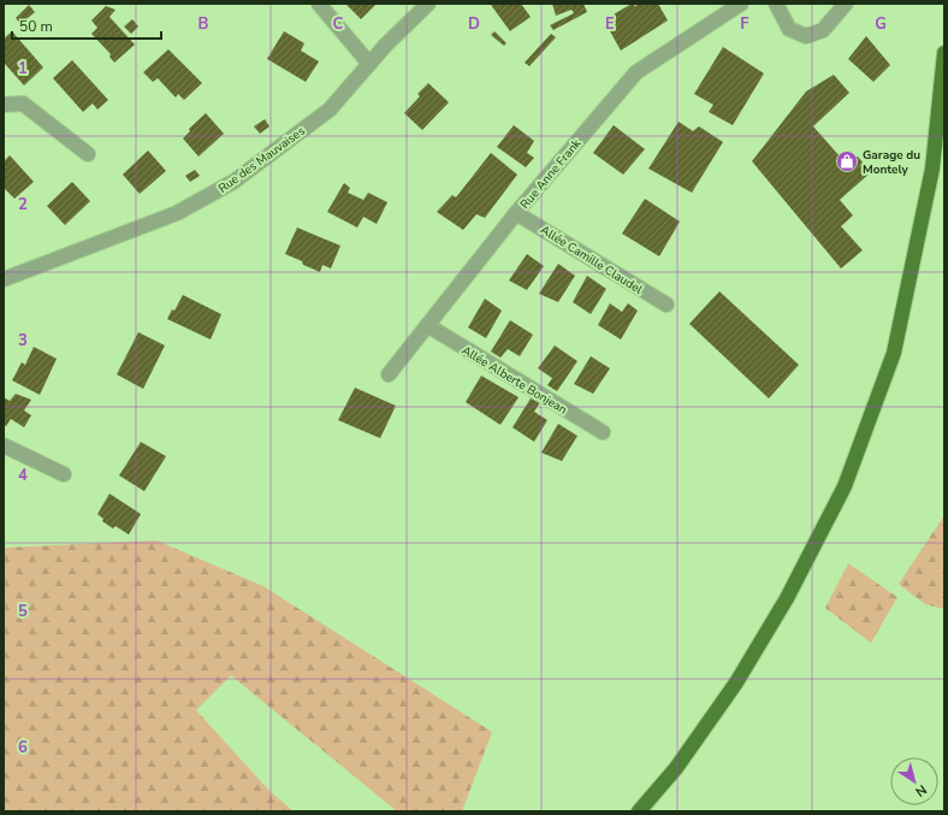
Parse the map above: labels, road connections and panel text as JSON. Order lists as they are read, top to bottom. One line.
{"streets":{"street":["Rue des Mauvaises","Rue Anne Frank","Allée Camille Claudel","Allée Alberte Bonjean"]},"crossings":[["Rue Anne Frank","Allée Camille Claudel"],["Rue Anne Frank","Allée Alberte Bonjean"]],"places":{"shop":["Garage du Montely"]},"scale_bar":"50 m","north":"bottom right","grid":{"columns":["B","C","D","E","F","G"],"rows":["1","2","3","4","5","6"]}}
